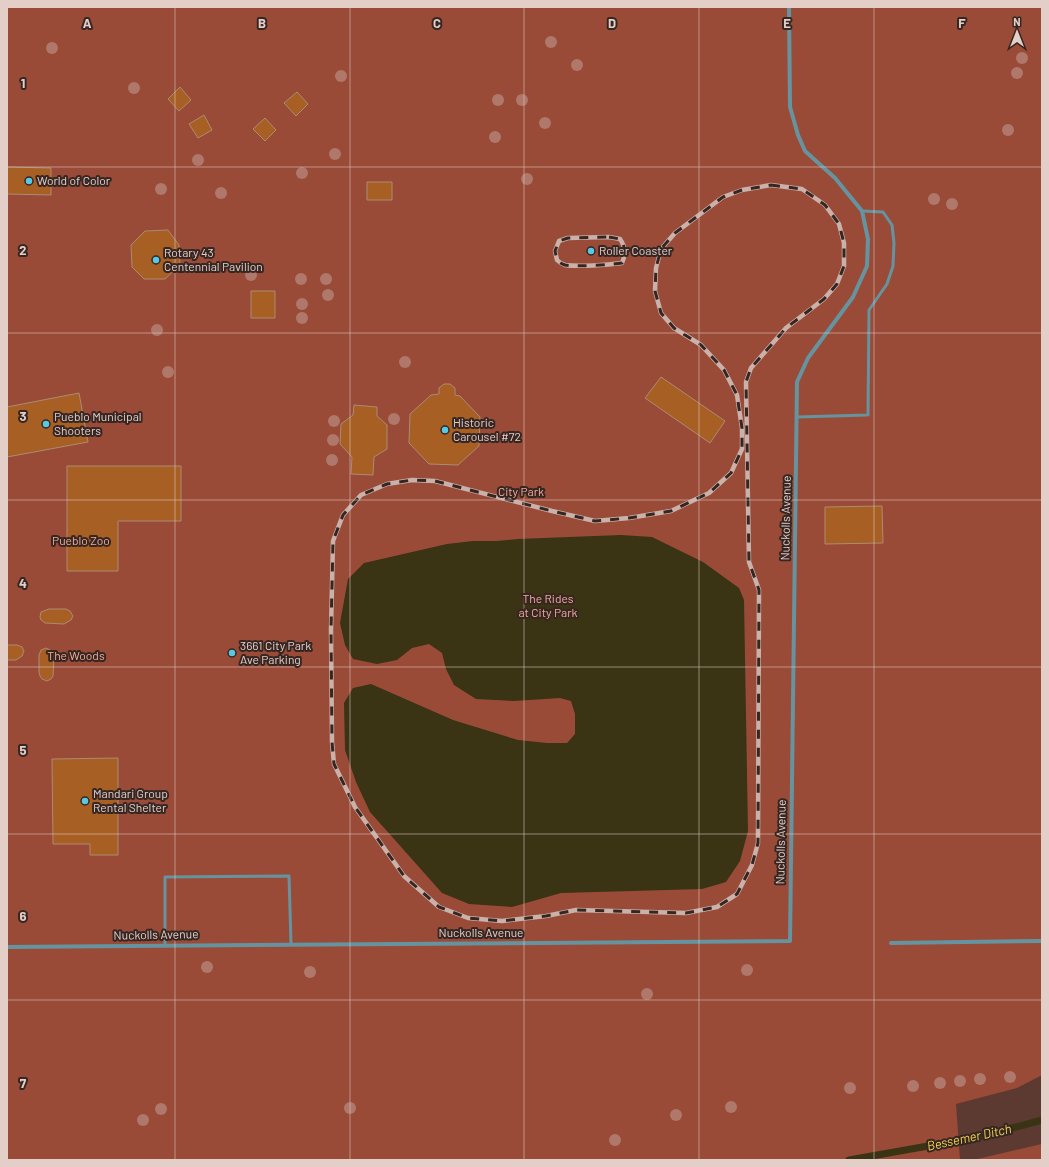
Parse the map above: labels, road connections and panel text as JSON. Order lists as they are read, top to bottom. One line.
{"streets":{"street":["Nuckolls Avenue"]},"water":["Bessemer Ditch"],"parks":["City Park","Pueblo Zoo","The Rides at City Park","The Woods"],"places":["World of Color","Roller Coaster","Rotary 43 Centennial Pavilion","Pueblo Municipal Shooters","Historic Carousel #72","3661 City Park Ave Parking","Mandari Group Rental Shelter"],"north":"top","grid":{"columns":["A","B","C","D","E","F"],"rows":["1","2","3","4","5","6","7"]}}
